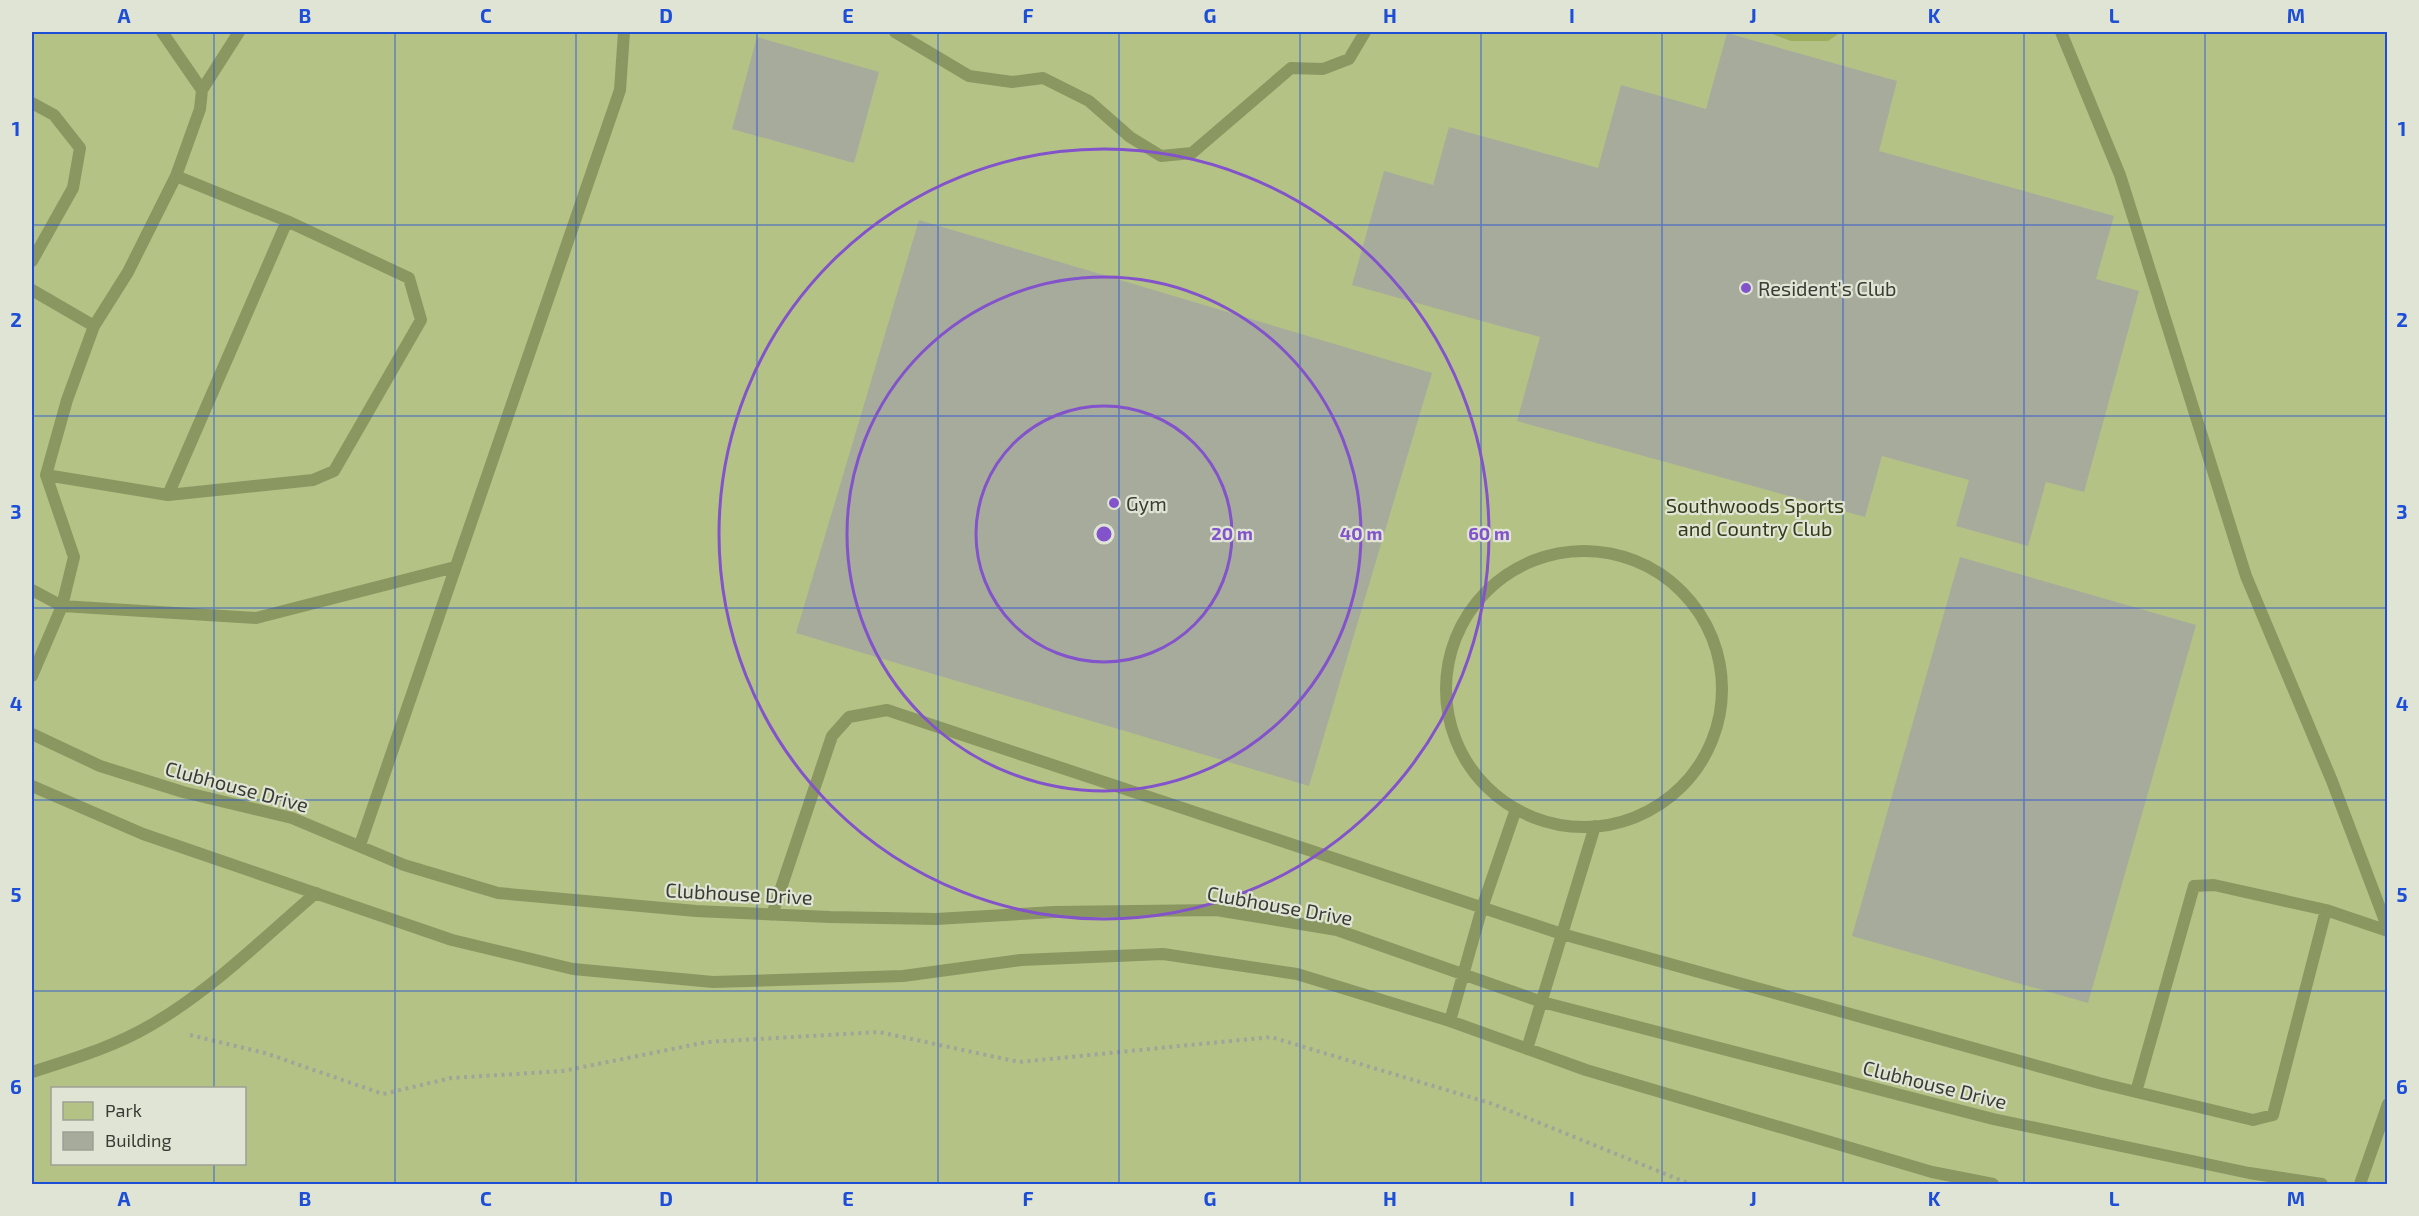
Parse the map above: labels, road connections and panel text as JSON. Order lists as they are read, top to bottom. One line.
{"streets":{"lane":["Clubhouse Drive"]},"parks":["Southwoods Sports and Country Club"],"places":["Resident's Club","Gym"],"legend":["Park","Building"],"grid":{"columns":["A","B","C","D","E","F","G","H","I","J","K","L","M"],"rows":["1","2","3","4","5","6"]},"rings":["20 m","40 m","60 m"]}
